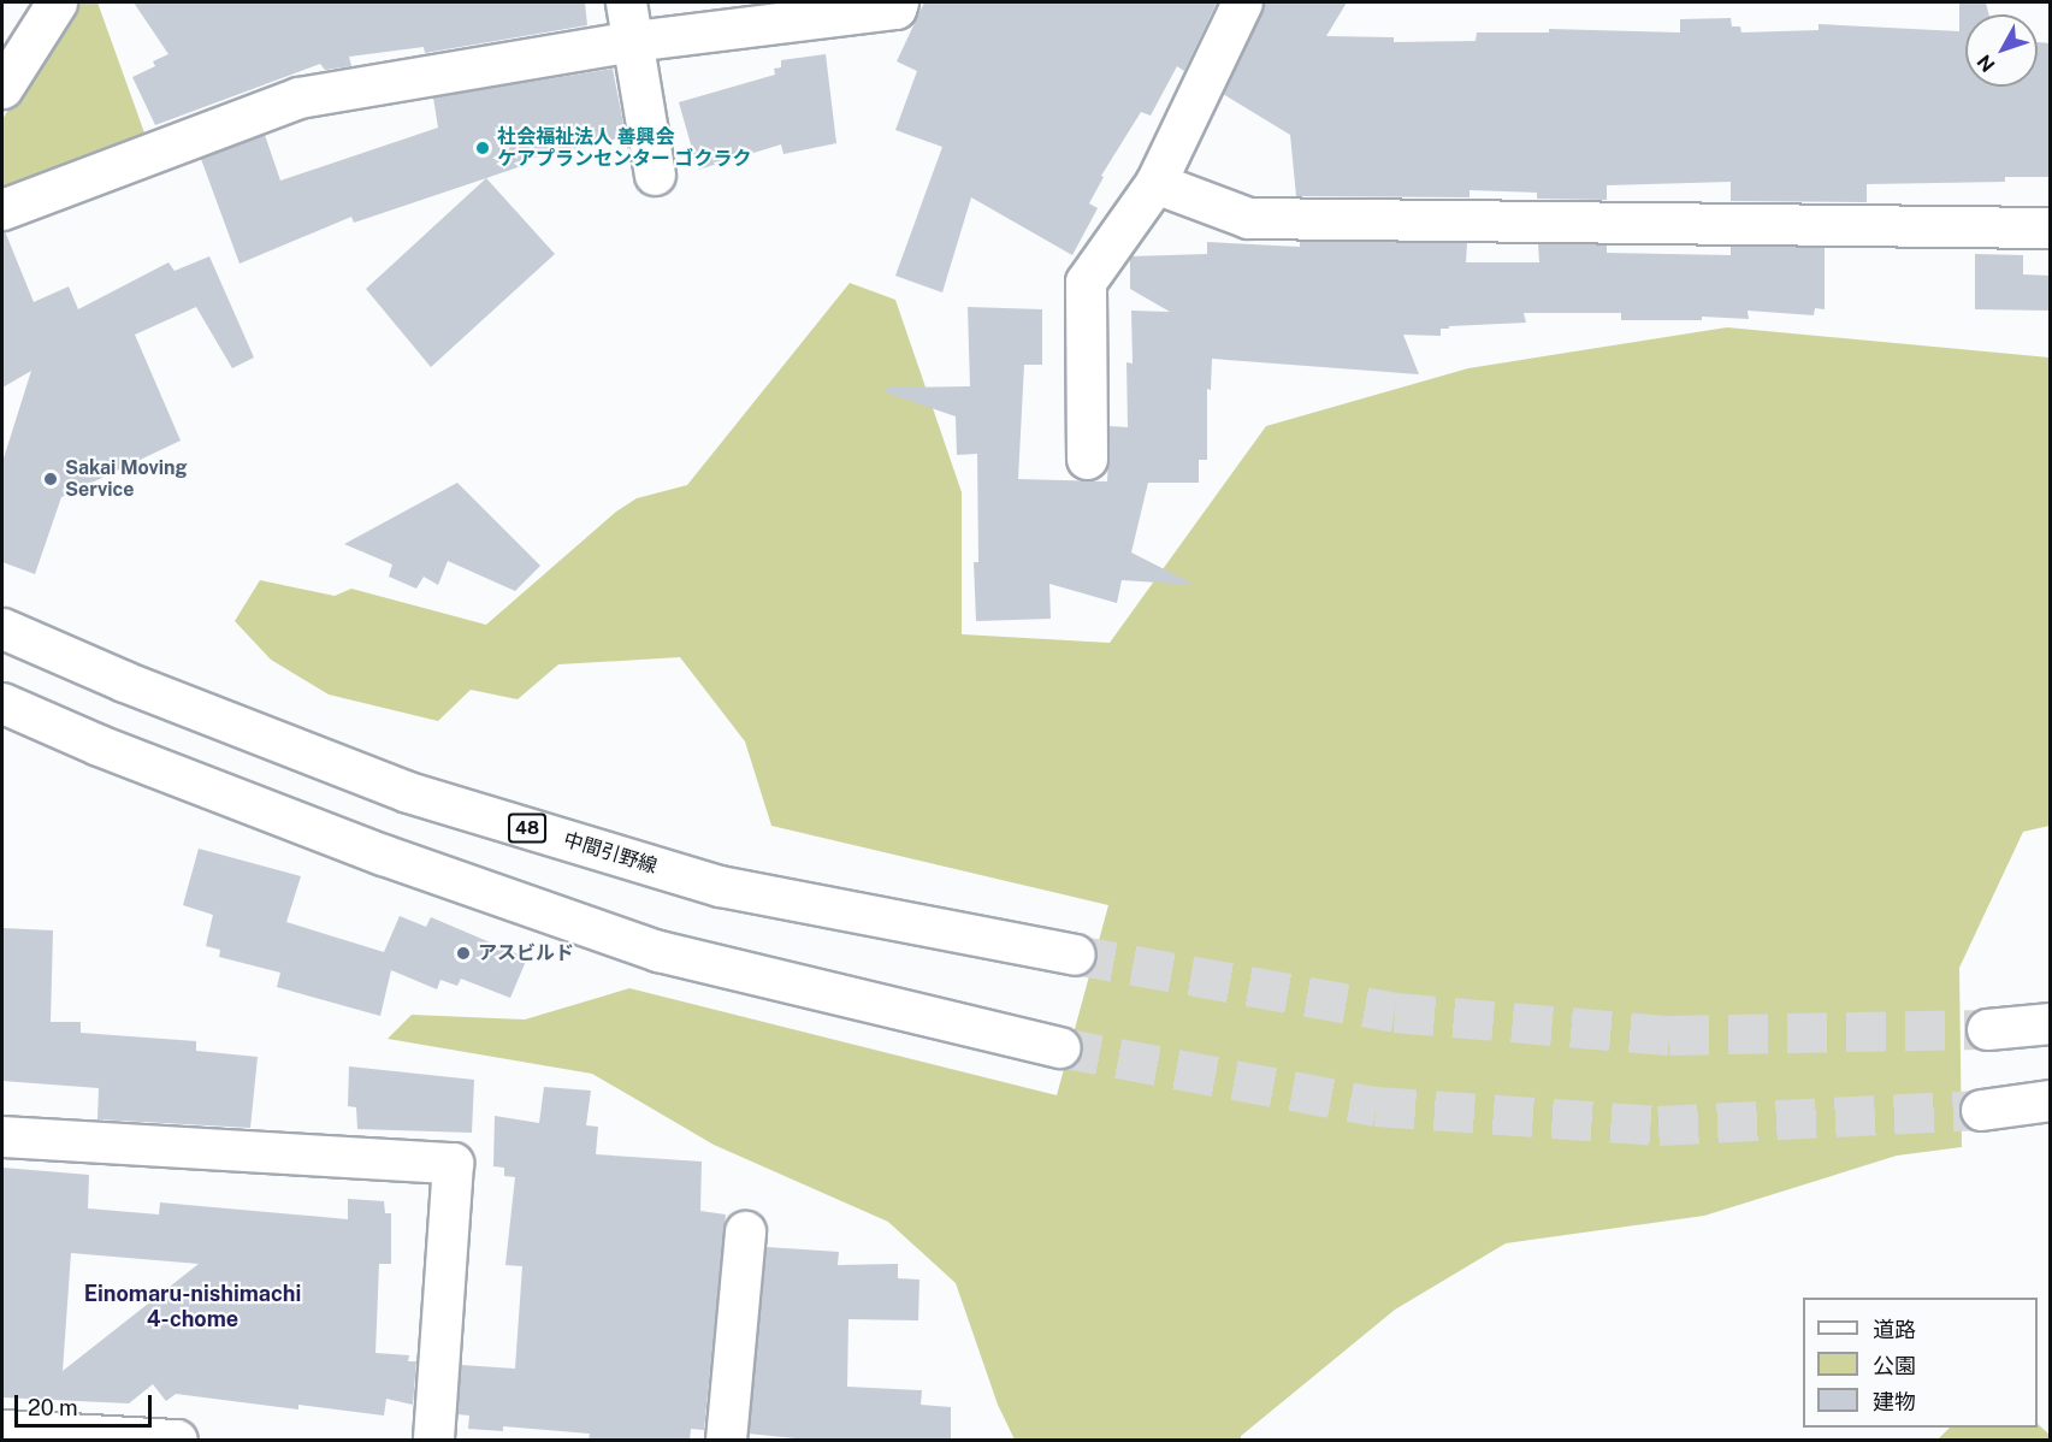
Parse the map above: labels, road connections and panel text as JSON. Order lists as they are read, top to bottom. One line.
{"streets":{"street":["48","中間引野線"]},"districts":["Einomaru-nishimachi 4-chome"],"places":["社会福祉法人 善興会 ケアプランセンター ゴクラク","Sakai Moving Service","アスビルド"],"legend":["道路","公園","建物"],"scale_bar":"20 m","north":"bottom left"}
